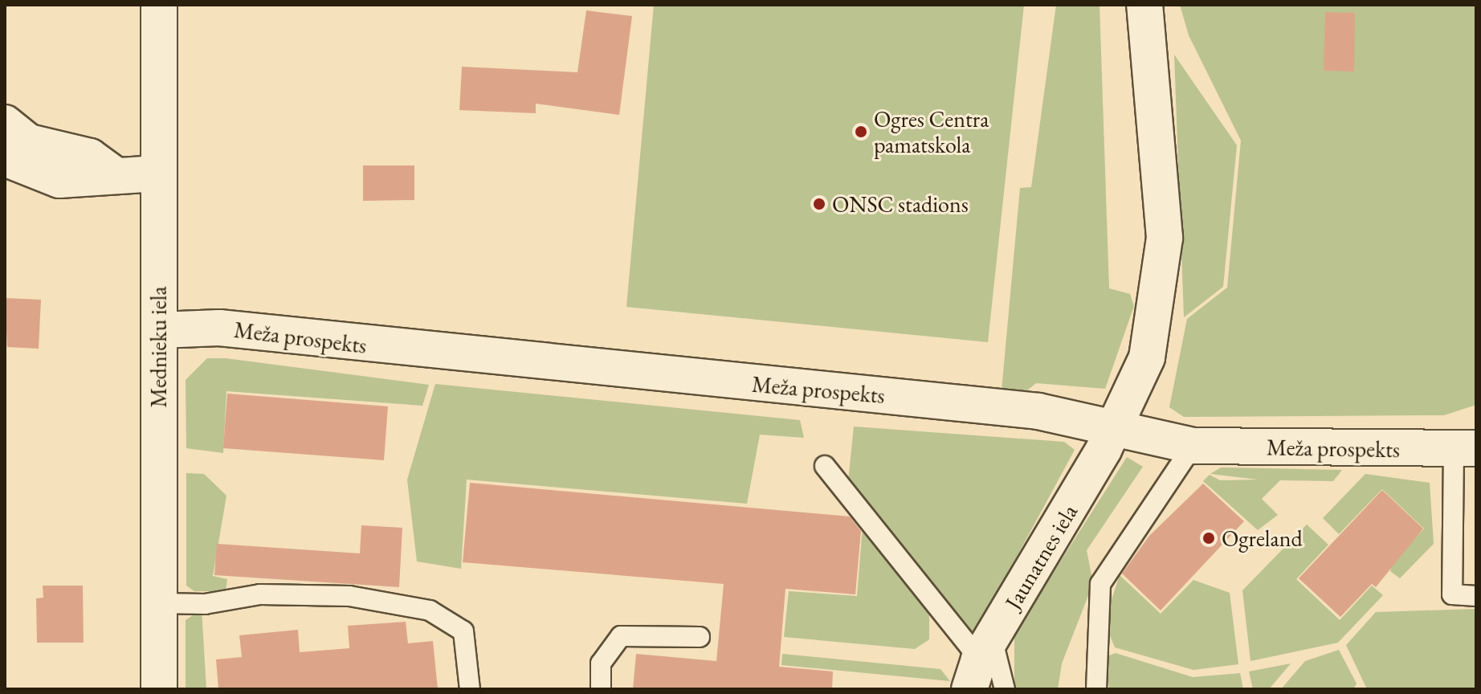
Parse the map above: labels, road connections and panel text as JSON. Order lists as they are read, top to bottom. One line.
{"streets":{"street":["Meža prospekts","Mednieku iela","Jaunatnes iela"]},"crossings":[["Meža prospekts","Mednieku iela"],["Meža prospekts","Jaunatnes iela"]],"places":["Ogres Centra pamatskola","ONSC stadions","Ogreland"]}
